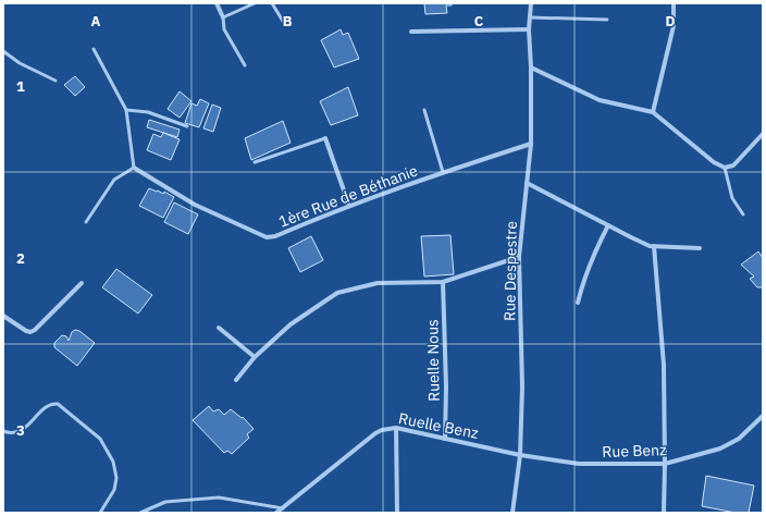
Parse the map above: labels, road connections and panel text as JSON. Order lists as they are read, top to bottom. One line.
{"streets":{"street":["1ère Rue de Béthanie","Rue Despestre","Ruelle Nous","Ruelle Benz","Rue Benz"]},"crossings":[["1ère Rue de Béthanie","Rue Despestre"],["Rue Despestre","Ruelle Benz"],["Rue Despestre","Rue Benz"],["Ruelle Nous","Ruelle Benz"],["Ruelle Benz","Rue Benz"]],"grid":{"columns":["A","B","C","D"],"rows":["1","2","3"]}}
